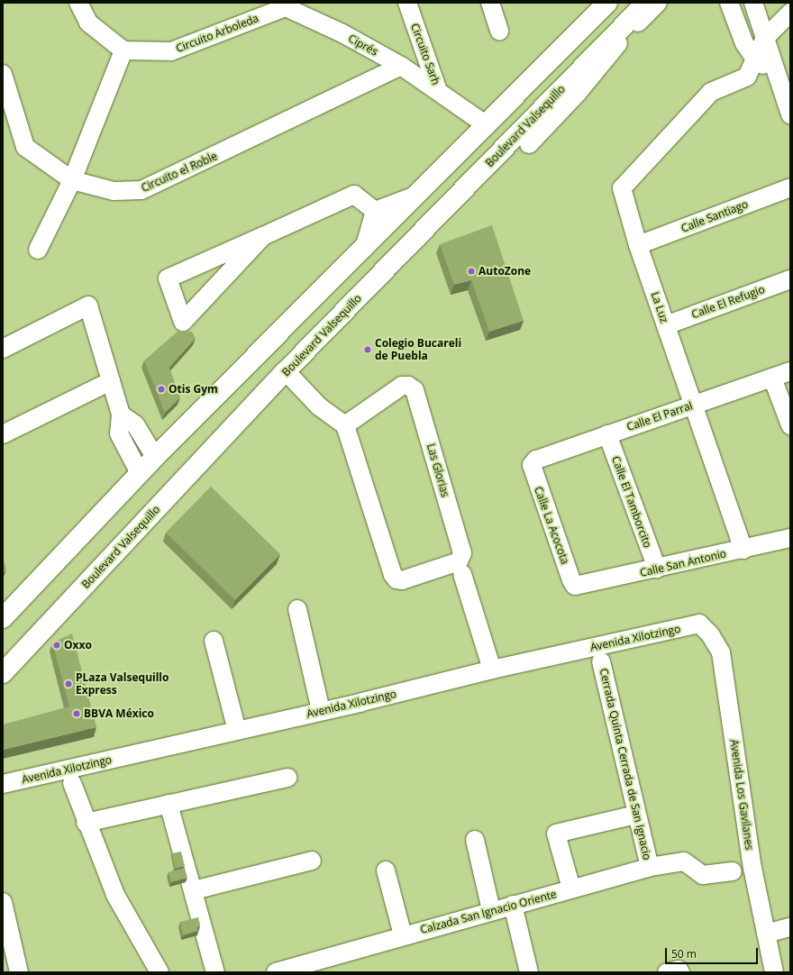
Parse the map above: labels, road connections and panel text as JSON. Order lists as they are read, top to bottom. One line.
{"streets":{"main road":["Boulevard Valsequillo"],"street":["Circuito Arboleda","Ciprés","Circuito Sarh","Circuito el Roble","Calle Santiago","Calle El Refugio","La Luz","Calle El Parral","Las Glorias","Calle El Tamborcito","Calle La Acocota","Calle San Antonio","Avenida Xilotzingo","Cerrada Quinta Cerrada de San Ignacio","Avenida Los Gavilanes","Calzada San Ignacio Oriente"]},"crossings":[["Circuito Arboleda","Ciprés"],["Ciprés","Circuito Sarh"],["Ciprés","Circuito el Roble"],["Calle Santiago","La Luz"],["Calle El Refugio","La Luz"],["La Luz","Calle El Parral"],["La Luz","Calle San Antonio"],["Calle El Parral","Calle El Tamborcito"],["Calle El Parral","Calle La Acocota"],["Las Glorias","Avenida Xilotzingo"],["Calle El Tamborcito","Calle San Antonio"],["Calle La Acocota","Calle San Antonio"],["Avenida Xilotzingo","Avenida Los Gavilanes"],["Cerrada Quinta Cerrada de San Ignacio","Calzada San Ignacio Oriente"]],"places":["AutoZone","Colegio Bucareli de Puebla","Otis Gym","Oxxo","PLaza Valsequillo Express","BBVA México"],"scale_bar":"50 m"}
